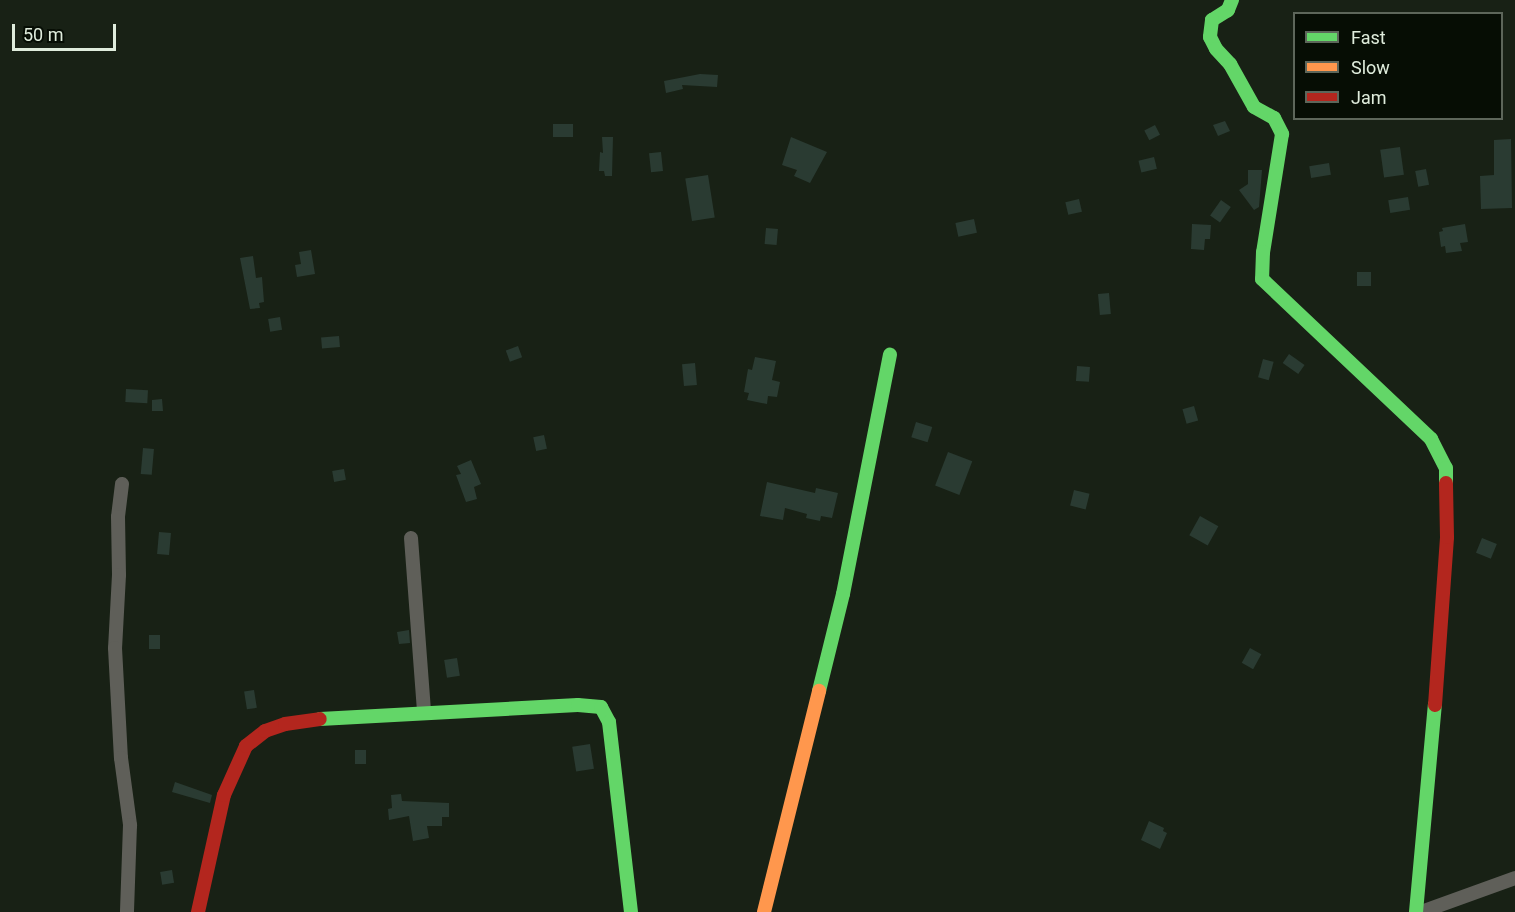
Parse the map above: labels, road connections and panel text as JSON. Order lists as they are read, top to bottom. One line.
{"legend":["Fast","Slow","Jam"],"scale_bar":"50 m"}
